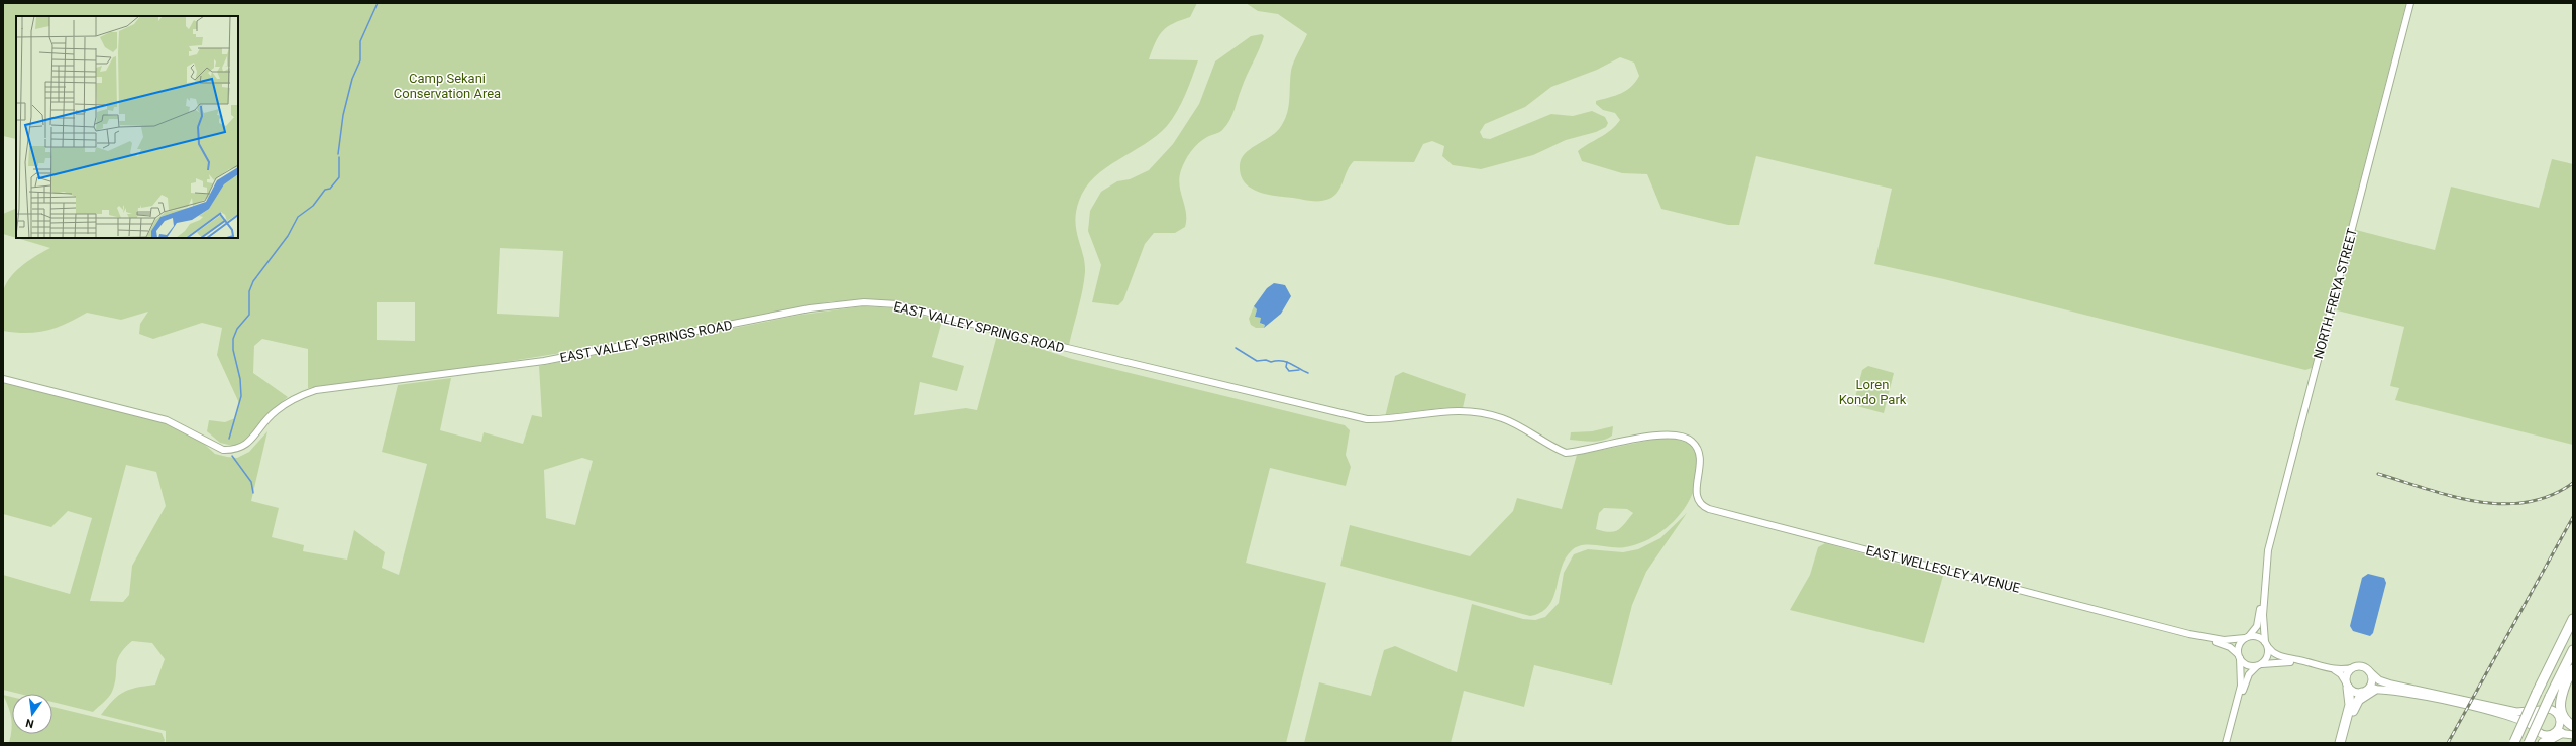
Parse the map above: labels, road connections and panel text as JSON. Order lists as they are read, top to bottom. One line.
{"streets":{"street":["NORTH FREYA STREET","EAST VALLEY SPRINGS ROAD","EAST WELLESLEY AVENUE"]},"crossings":[["NORTH FREYA STREET","EAST WELLESLEY AVENUE"],["EAST VALLEY SPRINGS ROAD","EAST WELLESLEY AVENUE"]],"parks":["Camp Sekani Conservation Area","Loren Kondo Park"],"north":"bottom"}
